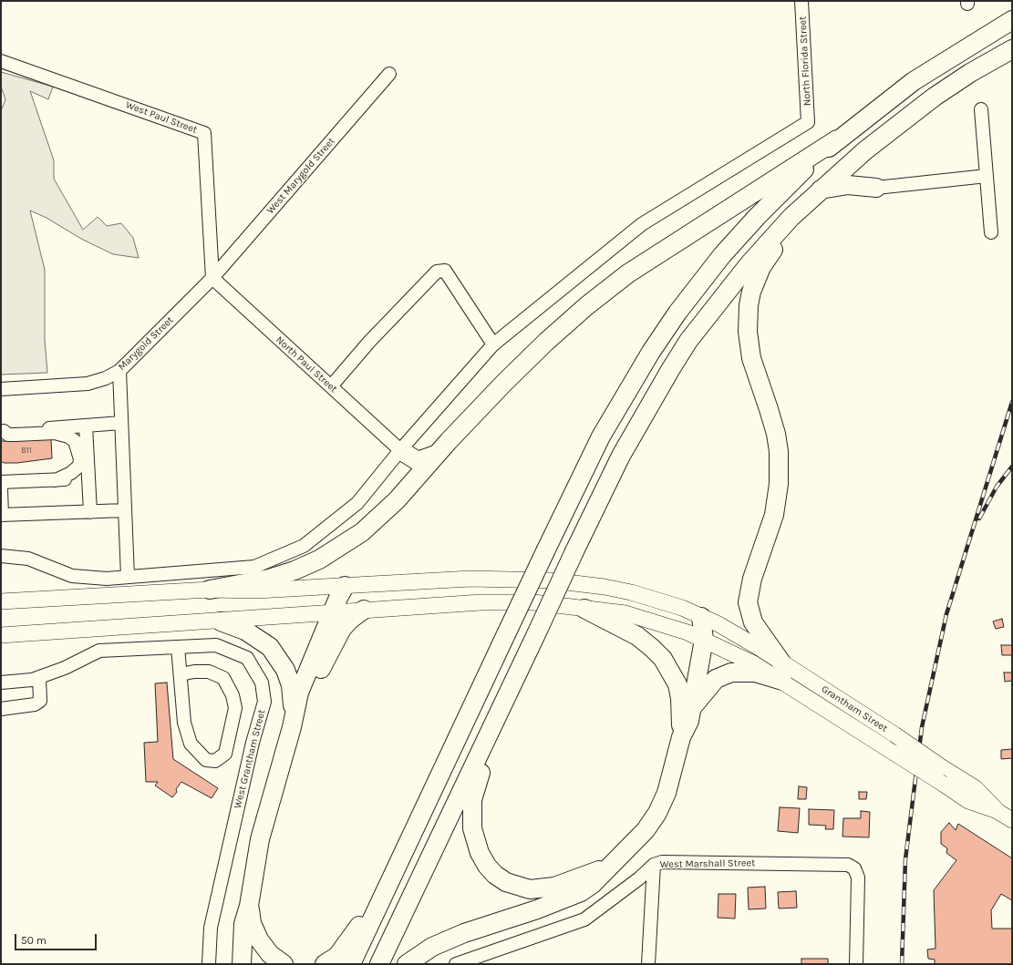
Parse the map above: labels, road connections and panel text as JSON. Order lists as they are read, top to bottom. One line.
{"streets":{"main road":["Grantham Street"],"street":["North Florida Street","West Paul Street","West Marygold Street","Marygold Street","North Paul Street","West Grantham Street","West Marshall Street"]},"crossings":[["West Paul Street","West Marygold Street"],["West Paul Street","Marygold Street"],["West Paul Street","North Paul Street"],["West Marygold Street","Marygold Street"],["West Marygold Street","North Paul Street"],["Marygold Street","North Paul Street"]],"house_numbers":["811"],"scale_bar":"50 m"}
